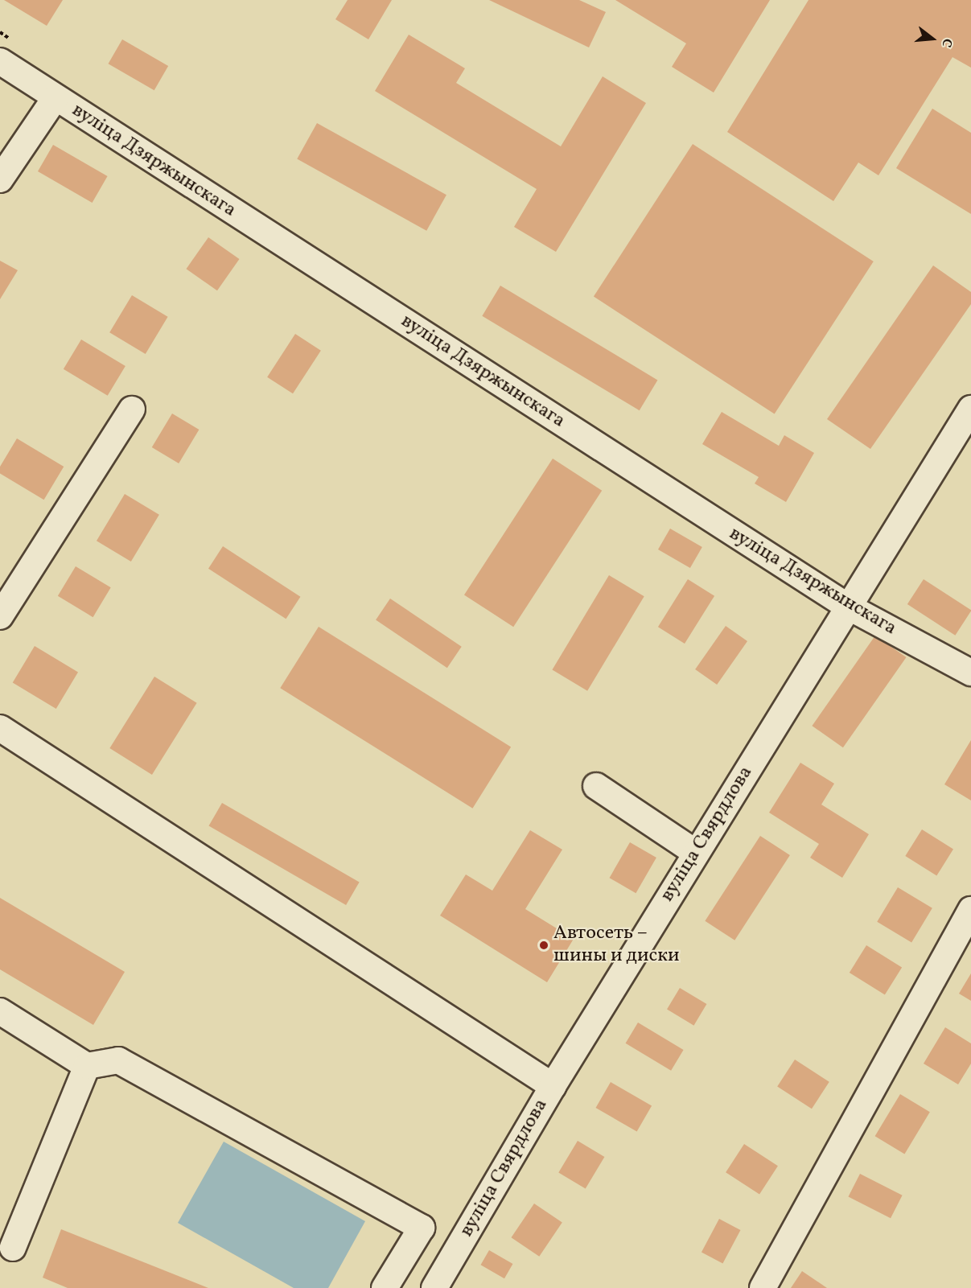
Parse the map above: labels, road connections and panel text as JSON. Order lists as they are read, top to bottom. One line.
{"streets":{"street":["вуліца Дзяржынскага","вуліца Свярдлова"]},"crossings":[["вуліца Дзяржынскага","вуліца Свярдлова"]],"places":["Автосеть – шины и диски"],"north":"right"}
